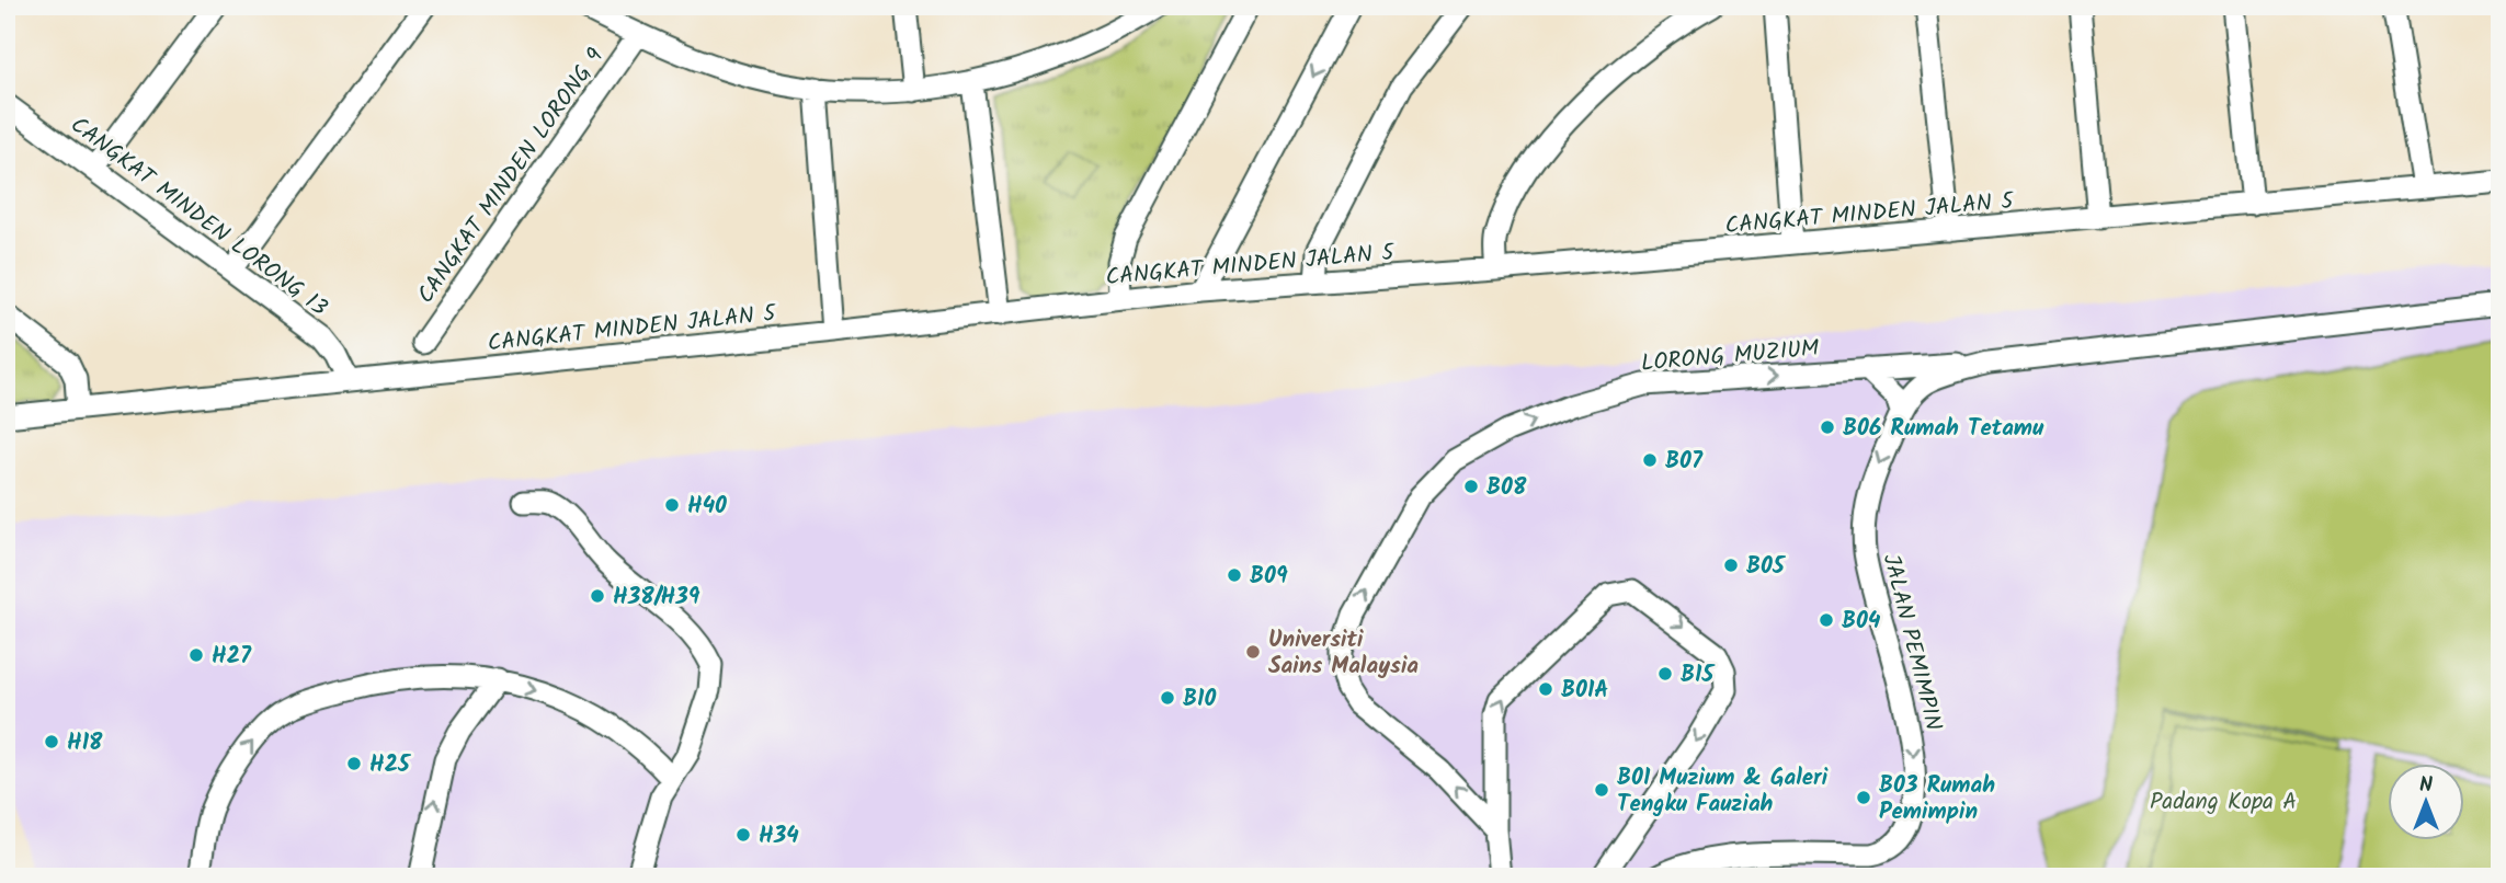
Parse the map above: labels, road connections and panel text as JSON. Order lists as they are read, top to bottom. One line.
{"streets":{"street":["CANGKAT MINDEN LORONG 9","CANGKAT MINDEN JALAN 5","CANGKAT MINDEN LORONG 13","LORONG MUZIUM","JALAN PEMIMPIN"]},"crossings":[["CANGKAT MINDEN JALAN 5","CANGKAT MINDEN LORONG 13"],["LORONG MUZIUM","JALAN PEMIMPIN"]],"parks":["Padang Kopa A"],"places":["B06 Rumah Tetamu","B07","B08","H40","B05","B09","H38/H39","B04","Universiti Sains Malaysia","H27","B15","B01A","B10","H18","H25","B01 Muzium & Galeri Tengku Fauziah","B03 Rumah Pemimpin","H34"],"north":"top"}
